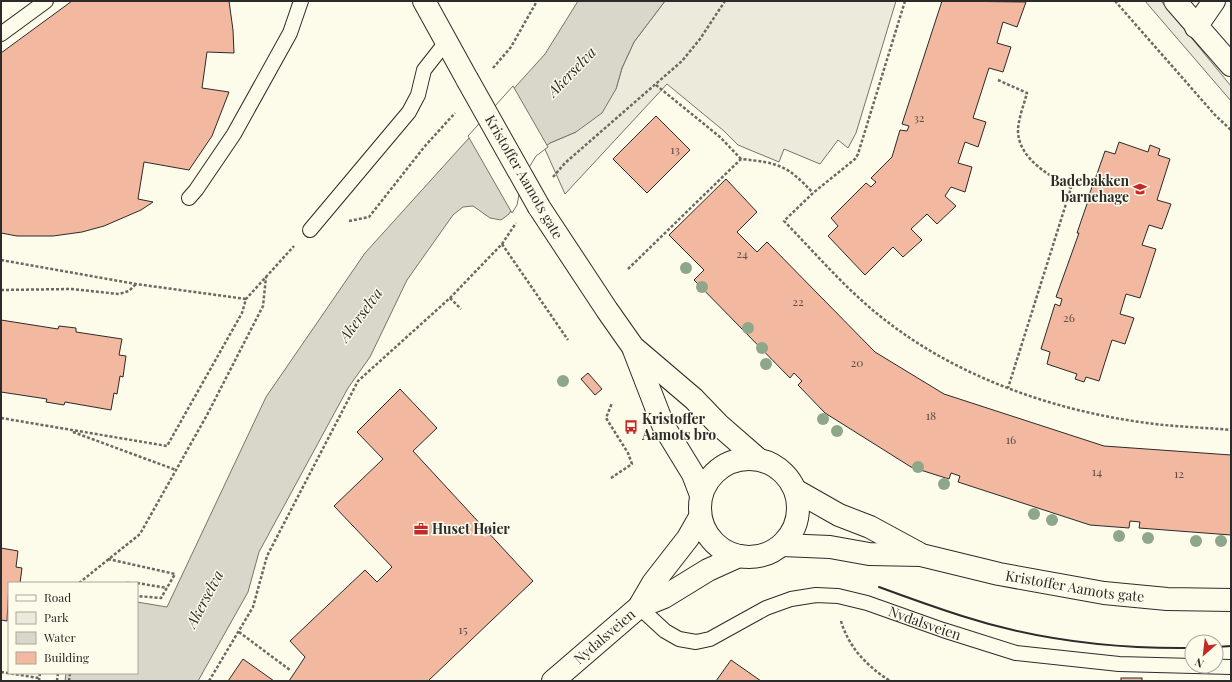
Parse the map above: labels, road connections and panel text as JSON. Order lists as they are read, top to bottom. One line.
{"streets":{"street":["Kristoffer Aamots gate","Nydalsveien"]},"crossings":[["Kristoffer Aamots gate","Nydalsveien"]],"water":["Akerselva"],"places":{"school or university":["Badebakken barnehage"],"bus stop":["Kristoffer Aamots bro"],"office":["Huset Høier"]},"house_numbers":["32","13","24","22","26","20","18","16","14","12","15"],"legend":["Road","Park","Water","Building"],"north":"bottom left"}
